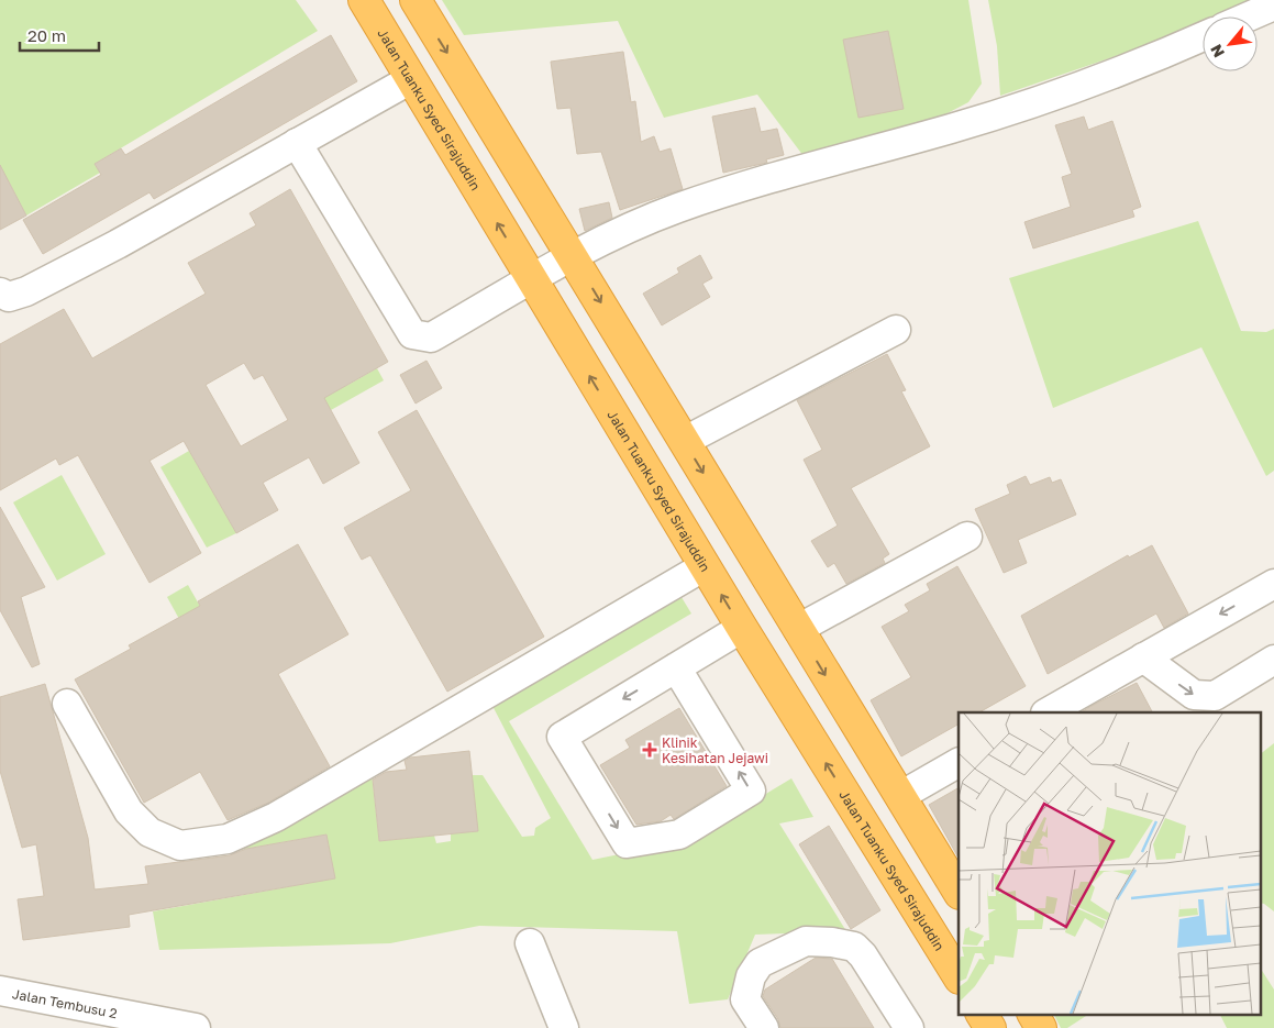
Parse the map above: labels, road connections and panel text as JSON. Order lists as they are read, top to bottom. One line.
{"streets":{"highway":["Jalan Tuanku Syed Sirajuddin"],"street":["Jalan Tembusu 2"]},"places":{"health":["Klinik Kesihatan Jejawi"]},"scale_bar":"20 m","north":"bottom left"}
